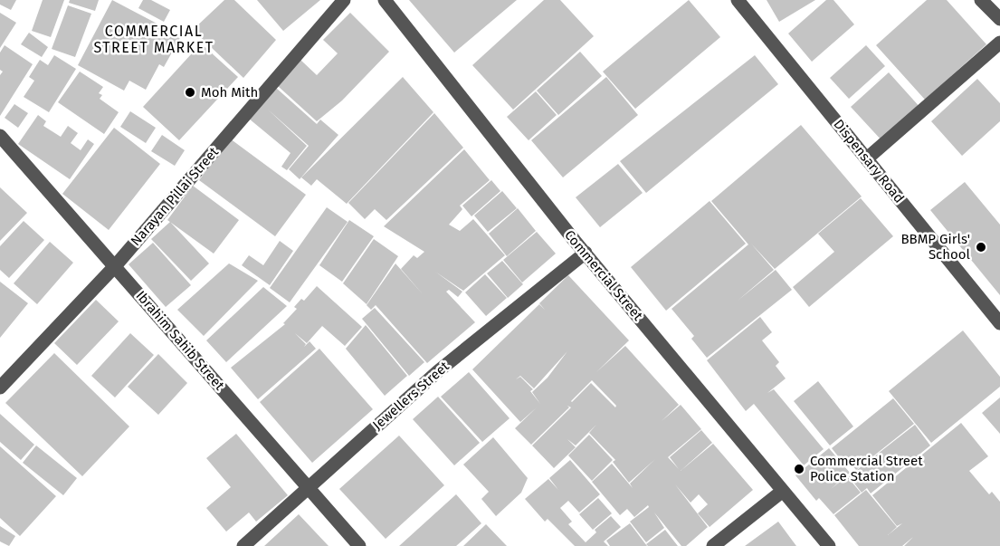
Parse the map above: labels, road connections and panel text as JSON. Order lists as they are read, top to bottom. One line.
{"streets":{"street":["Dispensary Road","Narayan Pillai Street","Commercial Street","Ibrahim Sahib Street","Jewellers Street"]},"crossings":[["Narayan Pillai Street","Ibrahim Sahib Street"],["Commercial Street","Jewellers Street"],["Ibrahim Sahib Street","Jewellers Street"]],"districts":["COMMERCIAL STREET MARKET"],"places":["Moh Mith","BBMP Girls' School","Commercial Street Police Station"]}
